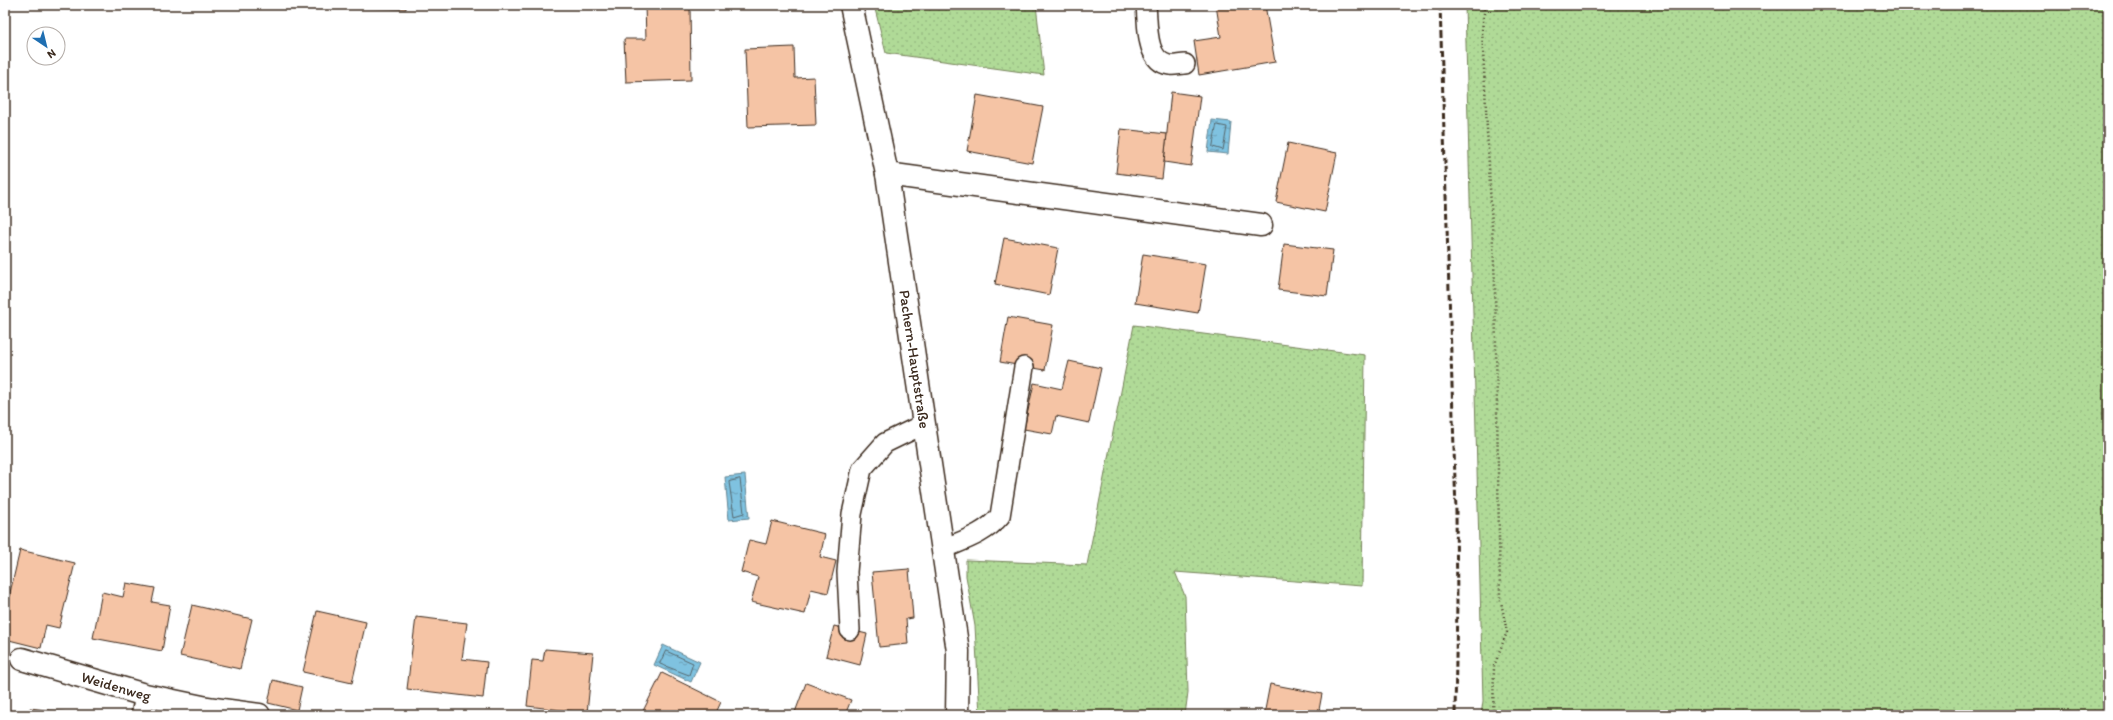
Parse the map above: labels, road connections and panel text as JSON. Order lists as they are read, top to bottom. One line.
{"streets":{"main road":["Pachern-Hauptstraße","Weidenweg"]},"north":"bottom right"}
